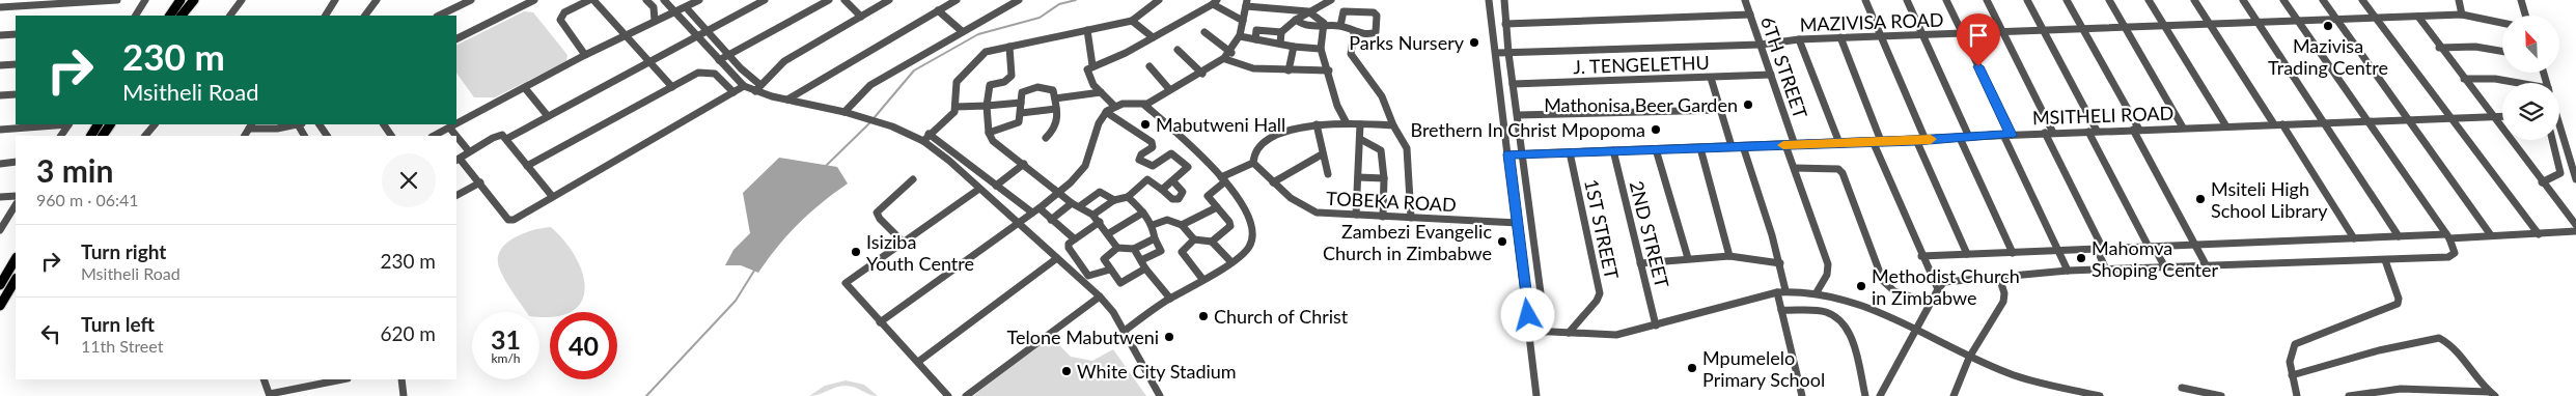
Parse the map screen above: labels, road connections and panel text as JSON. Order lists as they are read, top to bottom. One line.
{"streets":{"street":["MAZIVISA ROAD","J. TENGELETHU","6TH STREET","MSITHELI ROAD","TOBEKA ROAD","1ST STREET","2ND STREET"]},"crossings":[["MAZIVISA ROAD","6TH STREET"],["J. TENGELETHU","6TH STREET"],["6TH STREET","MSITHELI ROAD"],["MSITHELI ROAD","1ST STREET"],["MSITHELI ROAD","2ND STREET"]],"places":["Mazivisa Trading Centre","Parks Nursery","Mathonisa Beer Garden","Mabutweni Hall","Brethern In Christ Mpopoma","Msiteli High School Library","Zambezi Evangelic Church in Zimbabwe","Isiziba Youth Centre","Mahomva Shoping Center","Methodist Church in Zimbabwe","Church of Christ","Telone Mabutweni","Mpumelelo Primary School","White City Stadium"],"north":"top left","page":{"turn":["230 m","Msitheli Road"],"heading":["3 min","960 m · 06:41"],"list":[{"name":"Turn right","note":"Msitheli Road","value":"230 m"},{"name":"Turn left","note":"11th Street","value":"620 m"}],"speed":"31 km/h","limit":"40"}}
